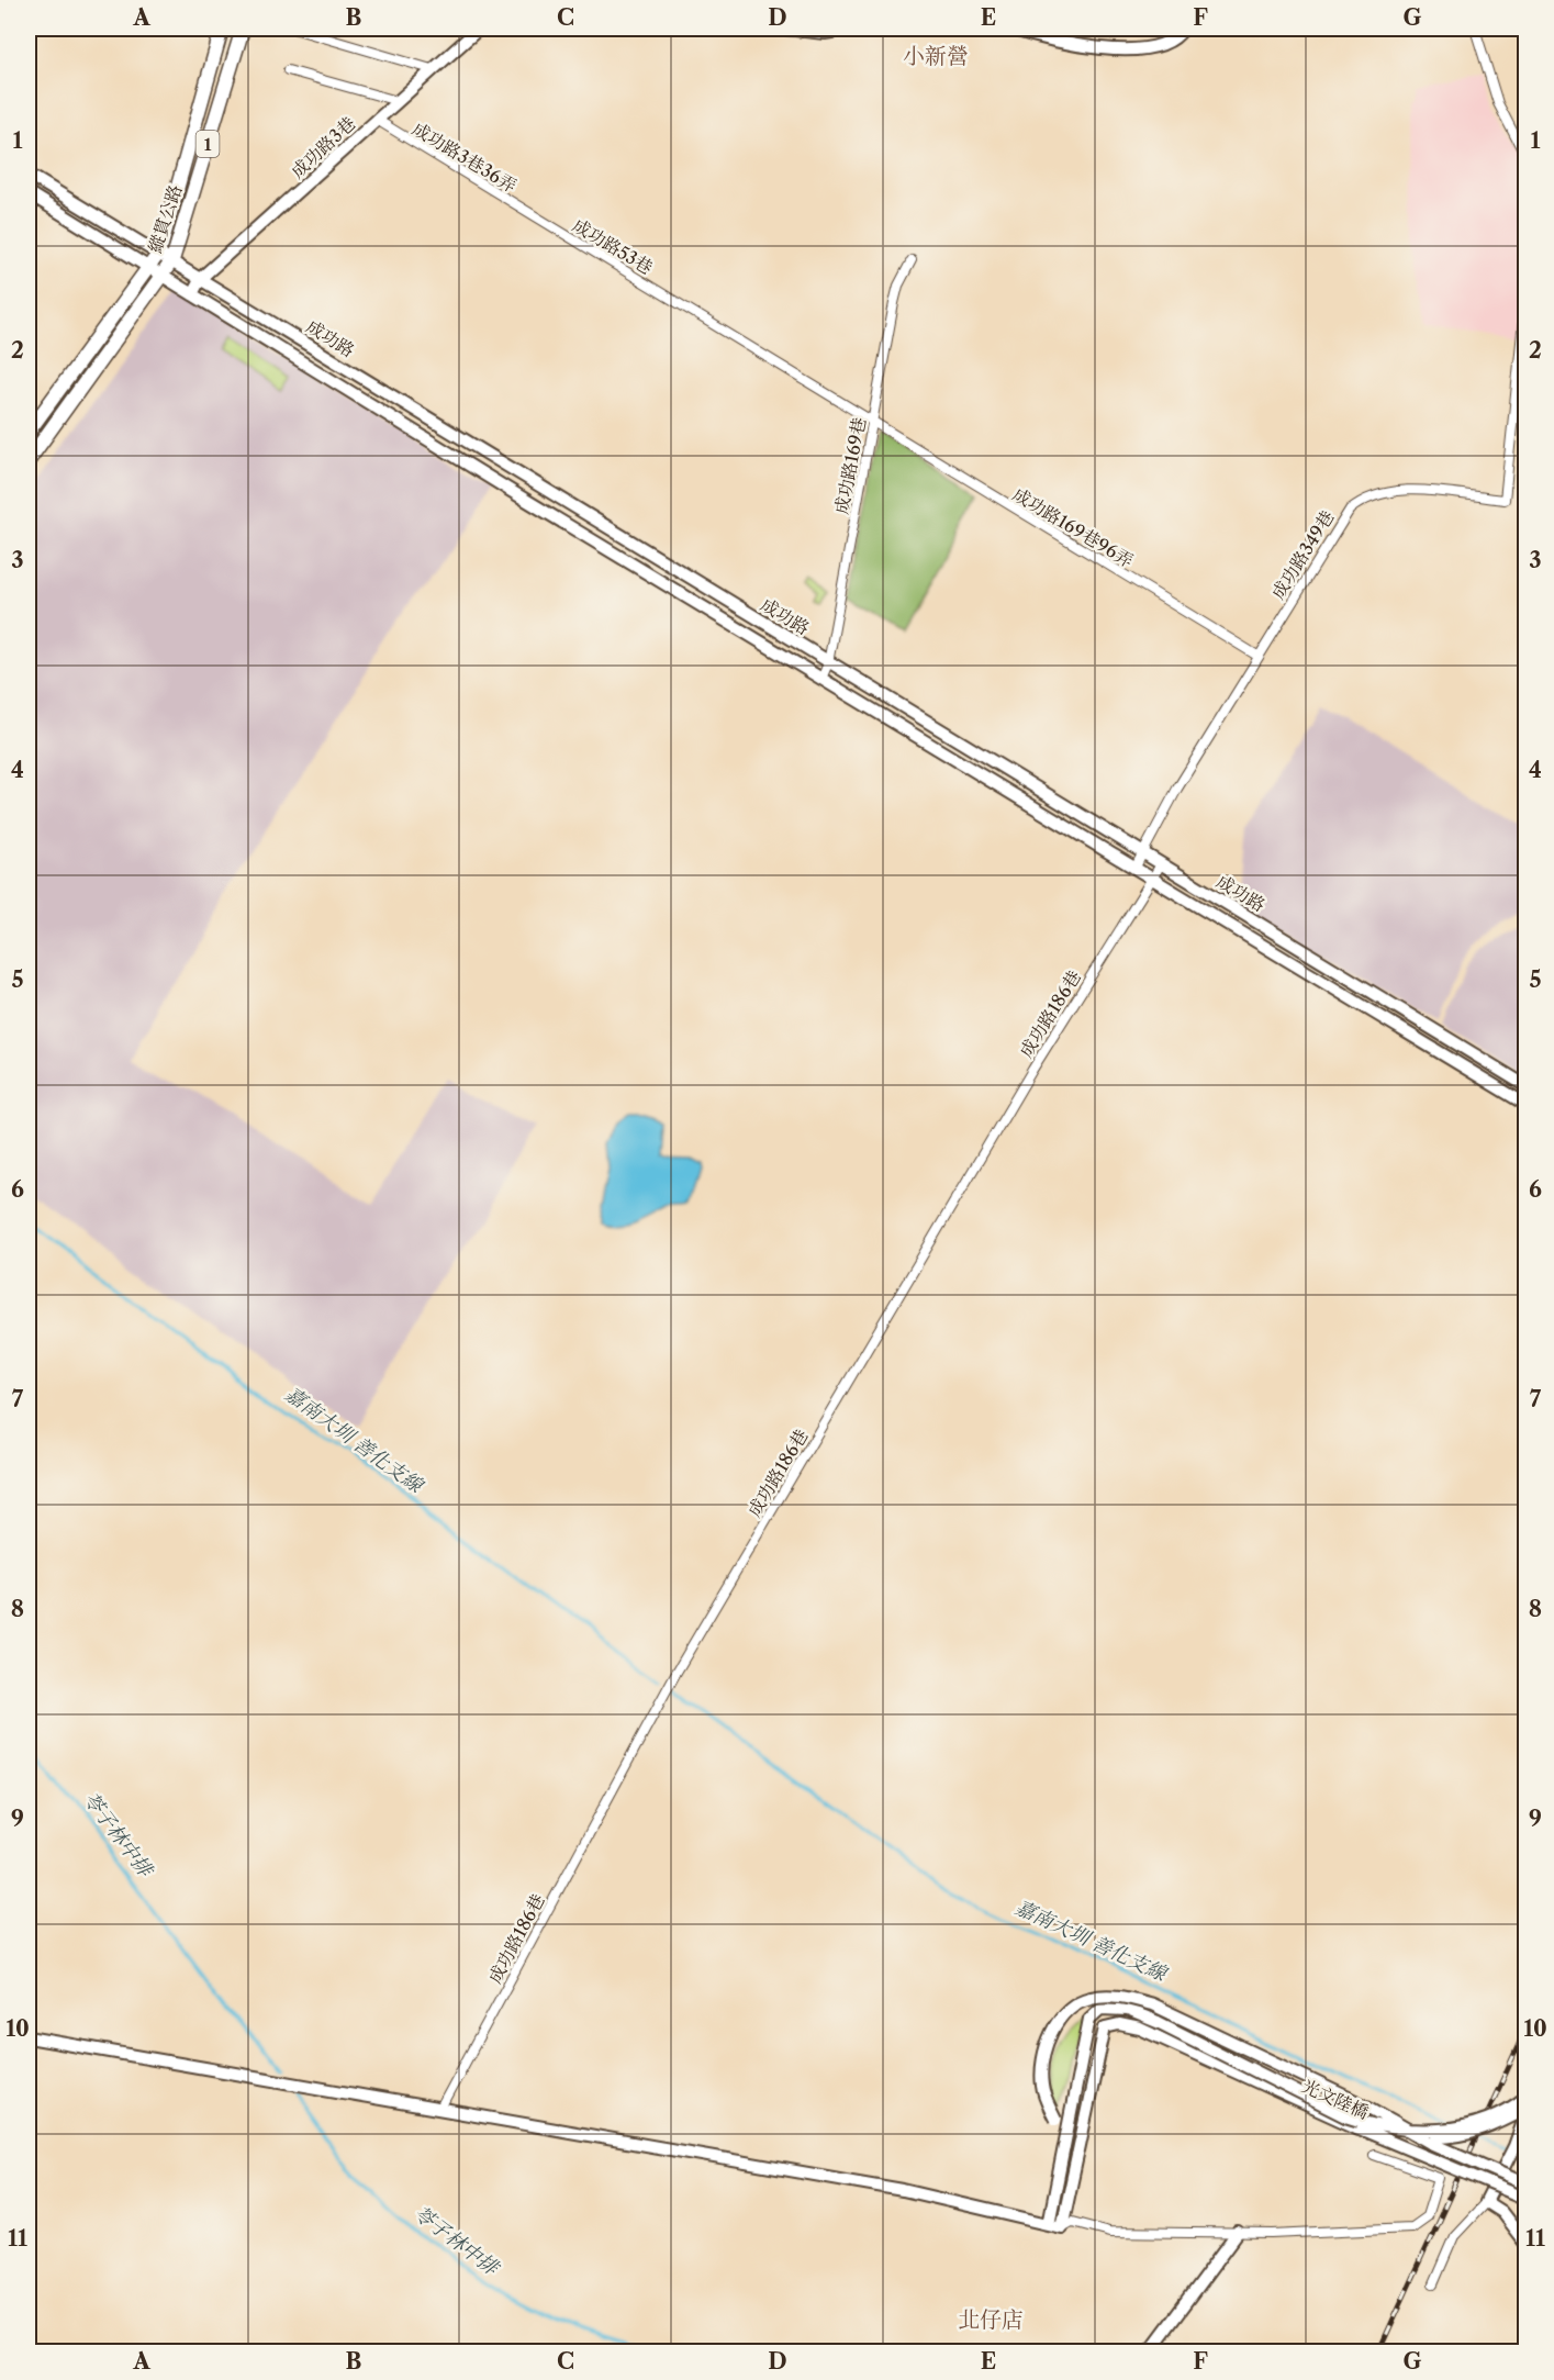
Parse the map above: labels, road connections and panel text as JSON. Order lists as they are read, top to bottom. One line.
{"streets":{"main road":["1","縱貫公路"],"street":["成功路3巷","成功路3巷36弄","成功路53巷","成功路","成功路169巷","成功路169巷96弄","成功路349巷","成功路186巷","光文陸橋"]},"crossings":[["成功路3巷","成功路3巷36弄"],["成功路3巷","成功路"],["成功路3巷36弄","成功路53巷"],["縱貫公路","成功路"],["成功路53巷","成功路169巷"],["成功路53巷","成功路169巷96弄"],["成功路","成功路169巷"],["成功路","成功路349巷"],["成功路","成功路186巷"],["成功路169巷","成功路169巷96弄"],["成功路169巷96弄","成功路349巷"]],"districts":["小新營","北仔店"],"water":["嘉南大圳 善化支線","苓子林中排"],"grid":{"columns":["A","B","C","D","E","F","G"],"rows":["1","2","3","4","5","6","7","8","9","10","11"]}}
